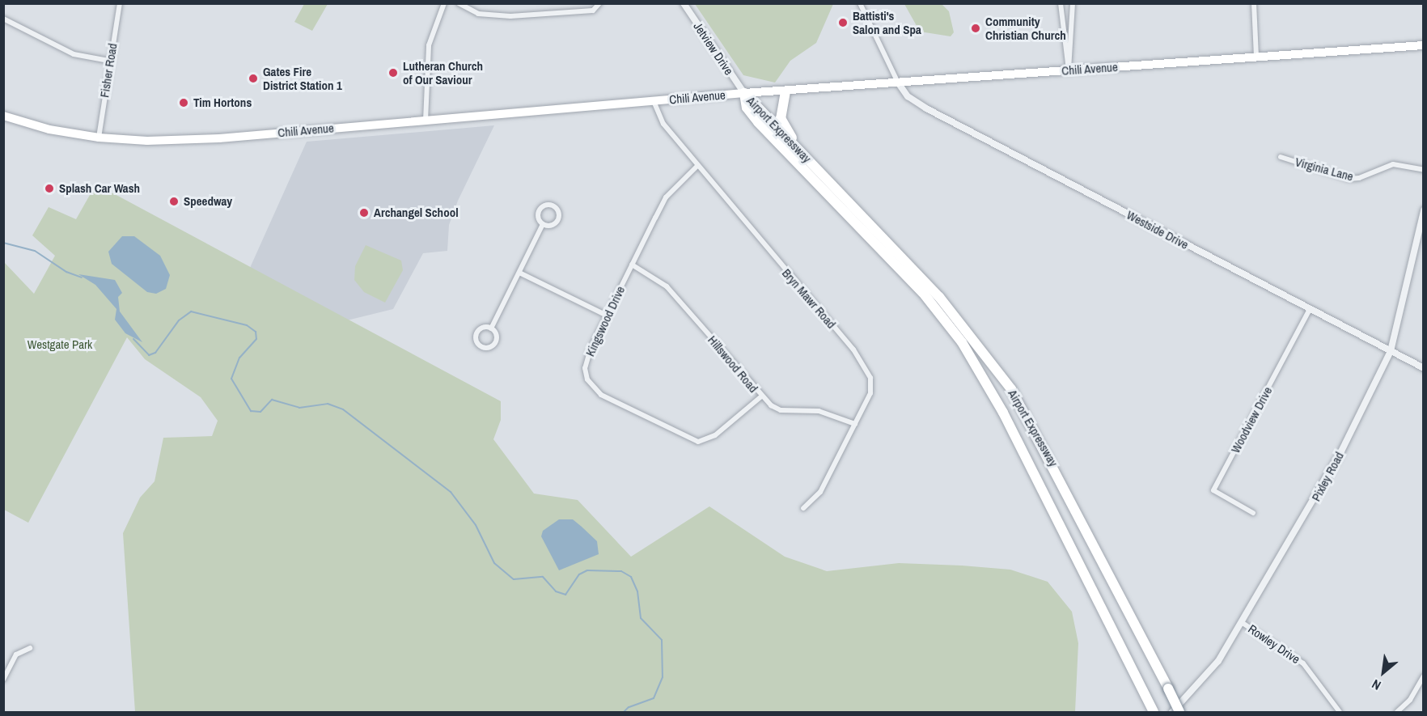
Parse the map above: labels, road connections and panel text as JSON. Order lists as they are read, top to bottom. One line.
{"streets":{"highway":["Airport Expressway"],"main road":["Chili Avenue"],"street":["Jetview Drive","Fisher Road","Virginia Lane","Westside Drive","Bryn Mawr Road","Kingswood Drive","Hillswood Road","Woodview Drive","Pixley Road","Rowley Drive"]},"crossings":[["Jetview Drive","Chili Avenue"],["Jetview Drive","Airport Expressway"],["Chili Avenue","Fisher Road"],["Chili Avenue","Airport Expressway"],["Chili Avenue","Westside Drive"],["Chili Avenue","Bryn Mawr Road"],["Westside Drive","Woodview Drive"],["Westside Drive","Pixley Road"],["Bryn Mawr Road","Kingswood Drive"],["Bryn Mawr Road","Hillswood Road"],["Kingswood Drive","Hillswood Road"],["Pixley Road","Rowley Drive"]],"parks":["Westgate Park"],"places":["Battisti's Salon and Spa","Community Christian Church","Lutheran Church of Our Saviour","Gates Fire District Station 1","Tim Hortons","Splash Car Wash","Speedway","Archangel School"],"north":"bottom left"}
